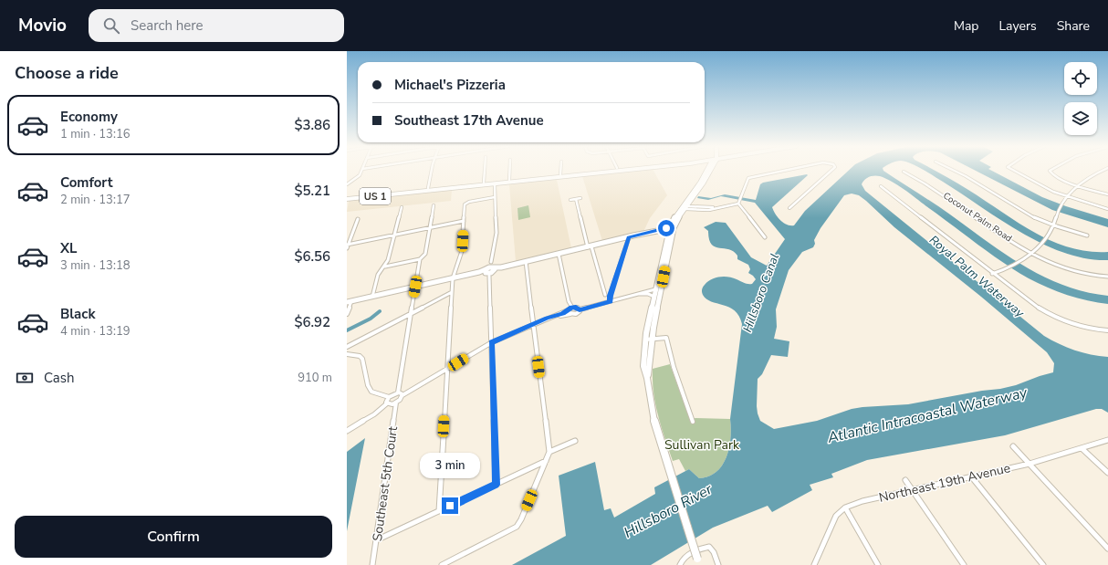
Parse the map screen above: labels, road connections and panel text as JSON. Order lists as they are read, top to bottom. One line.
{"streets":{"main road":["US 1"],"street":["Coconut Palm Road","Northeast 19th Avenue","Southeast 5th Court"]},"water":["Royal Palm Waterway","Hillsboro Canal","Atlantic Intracoastal Waterway","Hillsboro River"],"parks":["Sullivan Park"],"page":{"header":"Movio","search":"Search here","nav":["Map","Layers","Share"],"heading":"Choose a ride","banner":["Michael's Pizzeria","Southeast 17th Avenue"],"list":[{"name":"Economy","note":"1 min · 13:16","value":"$3.86"},{"name":"Comfort","note":"2 min · 13:17","value":"$5.21"},{"name":"XL","note":"3 min · 13:18","value":"$6.56"},{"name":"Black","note":"4 min · 13:19","value":"$6.92"}],"pay":["Cash","910 m"],"bubble":"3 min","buttons":"Confirm"}}
